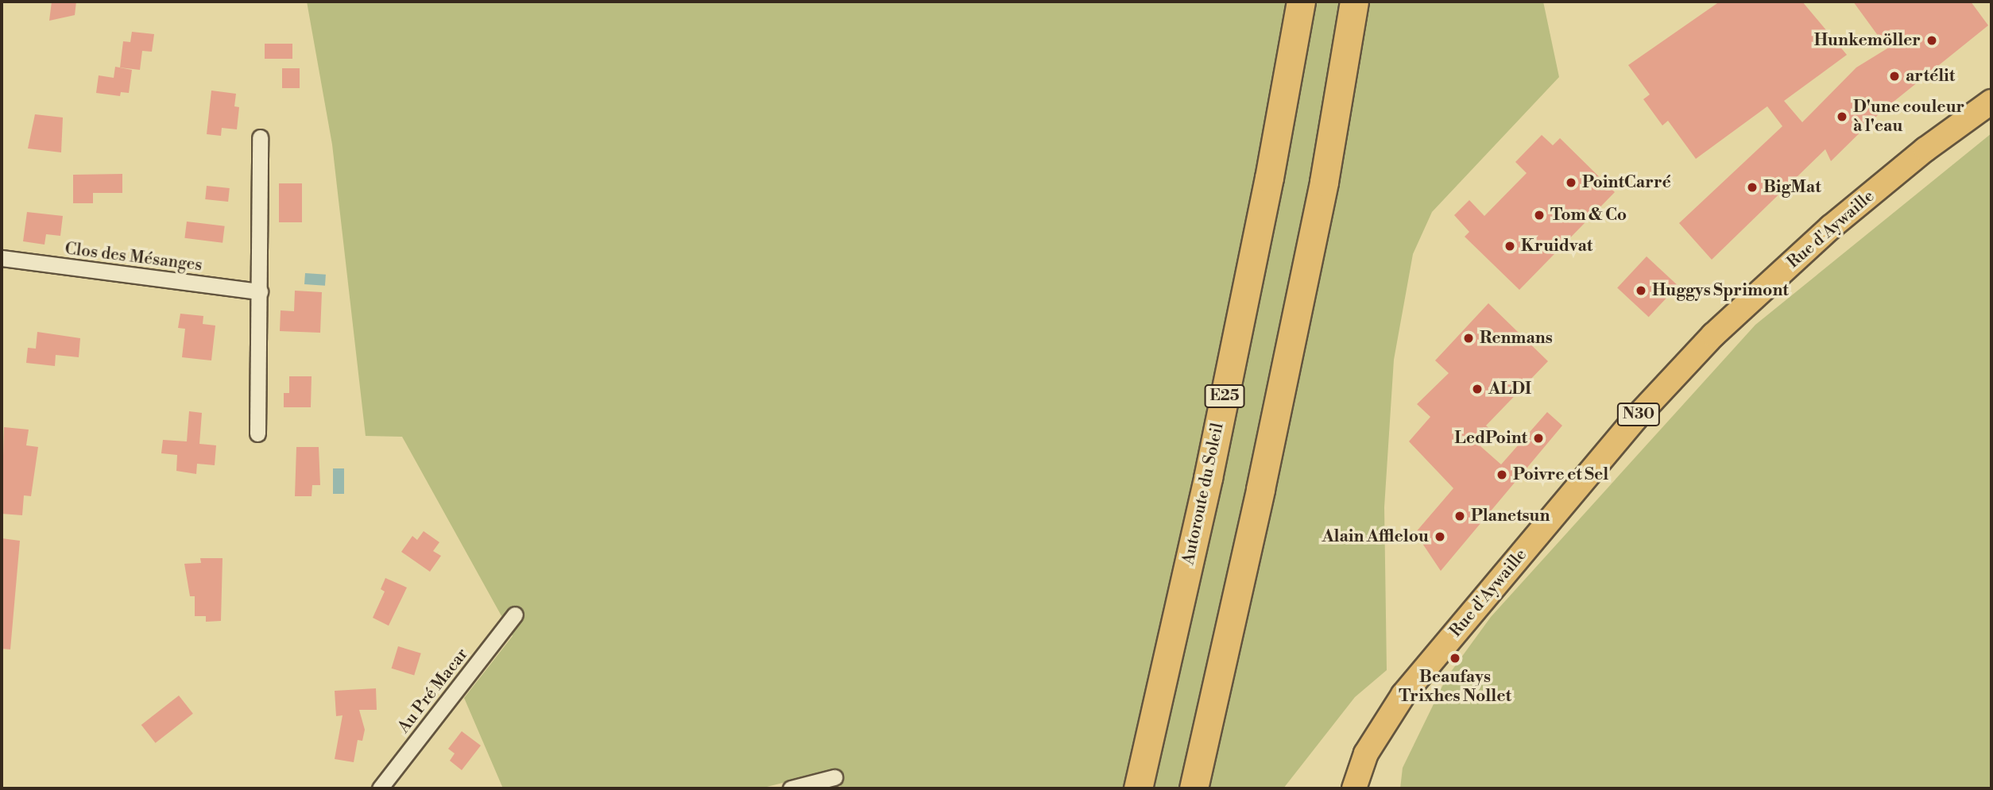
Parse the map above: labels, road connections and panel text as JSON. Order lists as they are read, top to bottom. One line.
{"streets":{"highway":["E25","Autoroute du Soleil"],"main road":["Rue d'Aywaille","N30"],"street":["Clos des Mésanges","Au Pré Macar"]},"places":["Hunkemöller","artélit","D'une couleur à l'eau","PointCarré","BigMat","Tom & Co","Kruidvat","Huggys Sprimont","Renmans","ALDI","LedPoint","Poivre et Sel","Planetsun","Alain Afflelou","Beaufays Trixhes Nollet"]}
